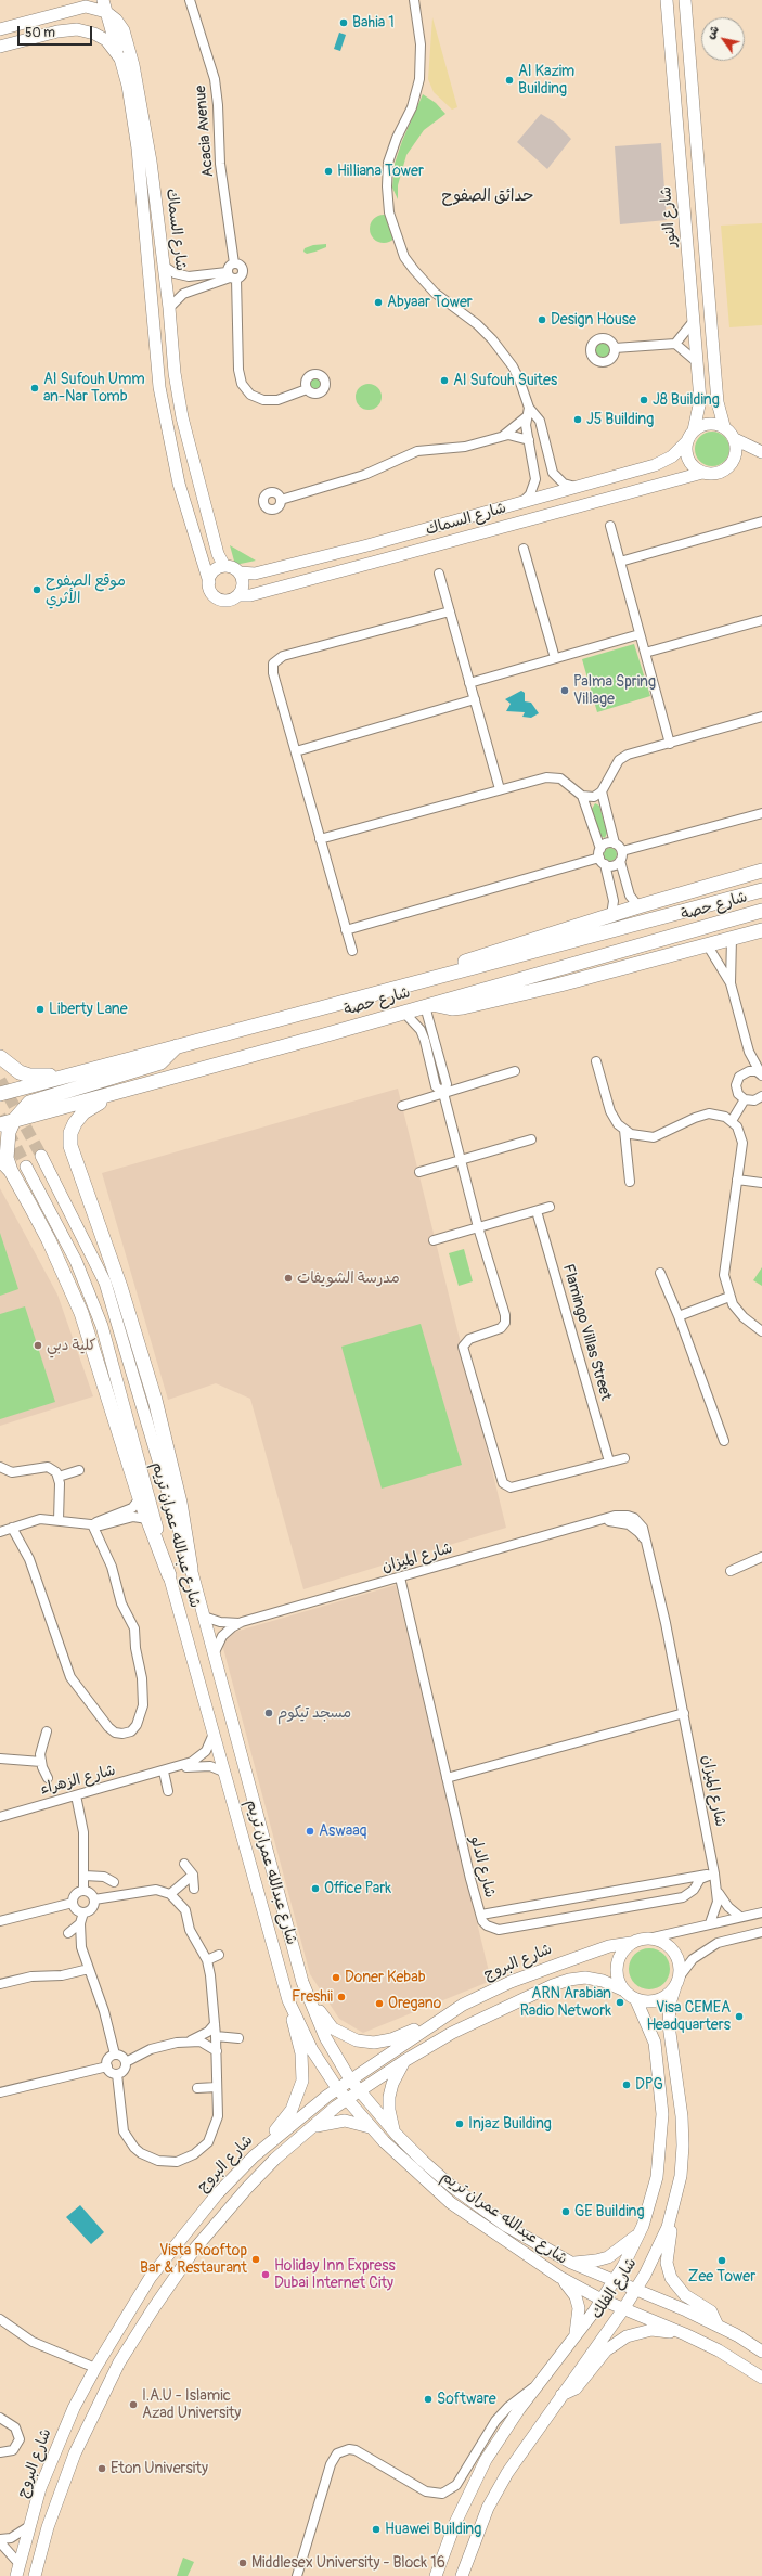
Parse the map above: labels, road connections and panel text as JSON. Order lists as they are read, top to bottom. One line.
{"streets":{"main road":["شارع حصة"],"street":["Acacia Avenue","شارع النور","شارع السماك","Flamingo Villas Street","شارع عبدالله عمران تريم","شارع الميزان","شارع الزهراء","شارع الدلو","شارع البروج","شارع الفلك"]},"crossings":[["شارع النور","شارع السماك"],["شارع عبدالله عمران تريم","شارع الميزان"],["شارع عبدالله عمران تريم","شارع الزهراء"],["شارع عبدالله عمران تريم","شارع البروج"],["شارع عبدالله عمران تريم","شارع الفلك"],["شارع الميزان","شارع الدلو"],["شارع البروج","شارع الفلك"]],"districts":["حدائق الصفوح"],"places":["Bahia 1","Al Kazim Building","Hilliana Tower","Abyaar Tower","Design House","Al Sufouh Suites","Al Sufouh Umm an-Nar Tomb","J8 Building","J5 Building","موقع الصفوح الأثري","Palma Spring Village","Liberty Lane","مدرسة الشويفات","كلية دبي","مسجد تيكوم","Aswaaq","Office Park","Doner Kebab","Freshii","ARN Arabian Radio Network","Oregano","Visa CEMEA Headquarters","DPG","Injaz Building","GE Building","Vista Rooftop Bar & Restaurant","Zee Tower","Holiday Inn Express Dubai Internet City","Software","I.A.U - Islamic Azad University","Eton University","Huawei Building","Middlesex University - Block 16"],"scale_bar":"50 m","north":"top left"}
